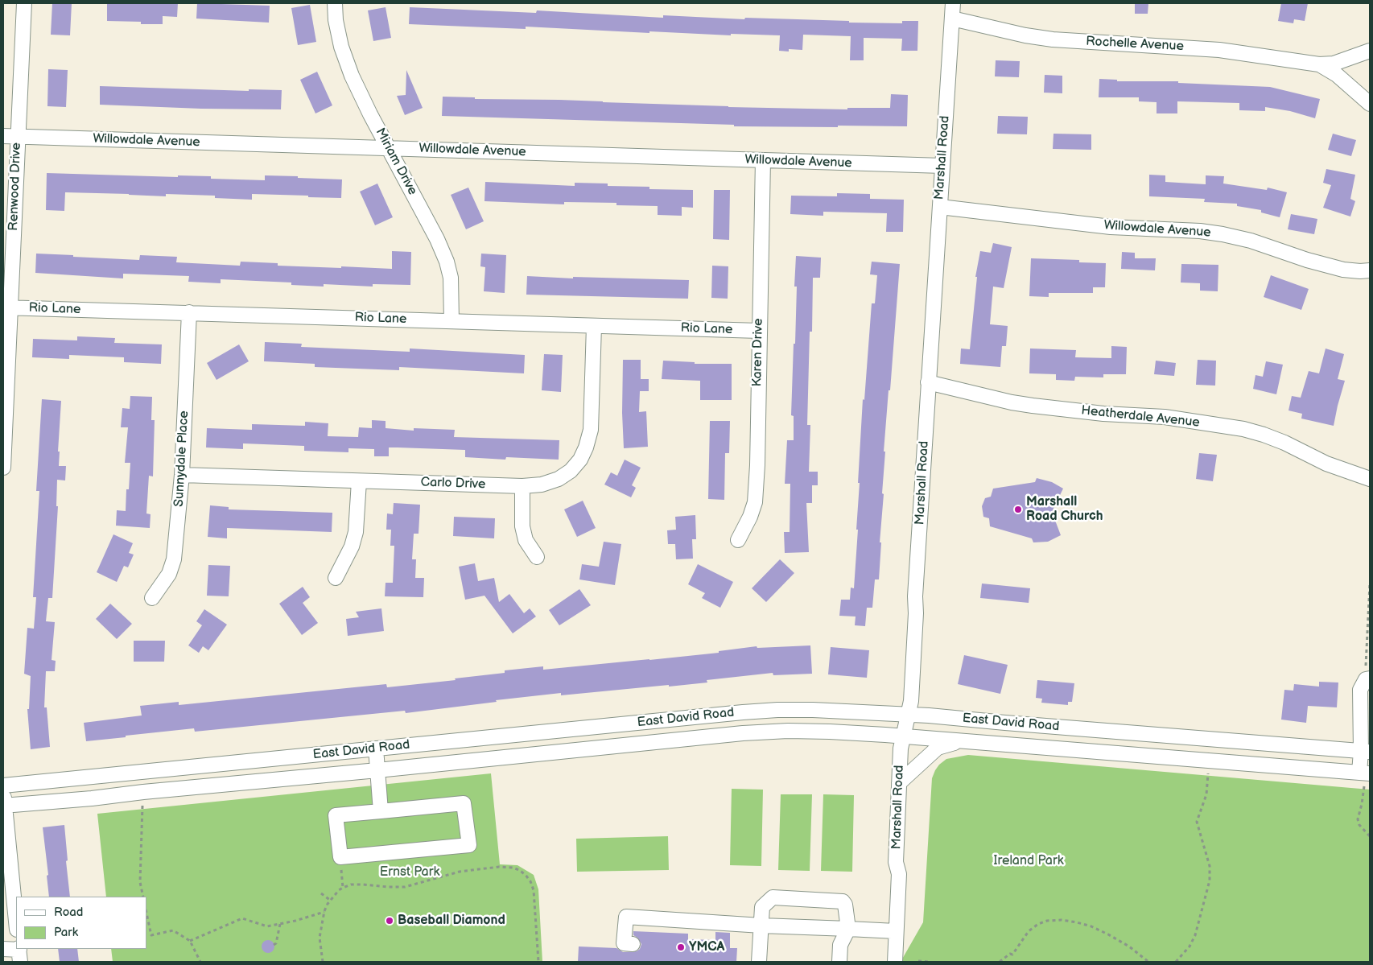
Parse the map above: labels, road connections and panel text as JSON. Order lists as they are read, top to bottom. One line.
{"streets":{"street":["Rochelle Avenue","Willowdale Avenue","Marshall Road","Miriam Drive","Renwood Drive","Rio Lane","Karen Drive","Heatherdale Avenue","Sunnydale Place","Carlo Drive","East David Road"]},"crossings":[["Rochelle Avenue","Marshall Road"],["Willowdale Avenue","Marshall Road"],["Willowdale Avenue","Miriam Drive"],["Willowdale Avenue","Renwood Drive"],["Willowdale Avenue","Karen Drive"],["Marshall Road","Heatherdale Avenue"],["Marshall Road","East David Road"],["Miriam Drive","Rio Lane"],["Renwood Drive","Rio Lane"],["Rio Lane","Karen Drive"],["Rio Lane","Sunnydale Place"],["Rio Lane","Carlo Drive"],["Sunnydale Place","Carlo Drive"]],"parks":["Ireland Park","Ernst Park"],"places":["Marshall Road Church","Baseball Diamond","YMCA"],"legend":["Road","Park"]}
